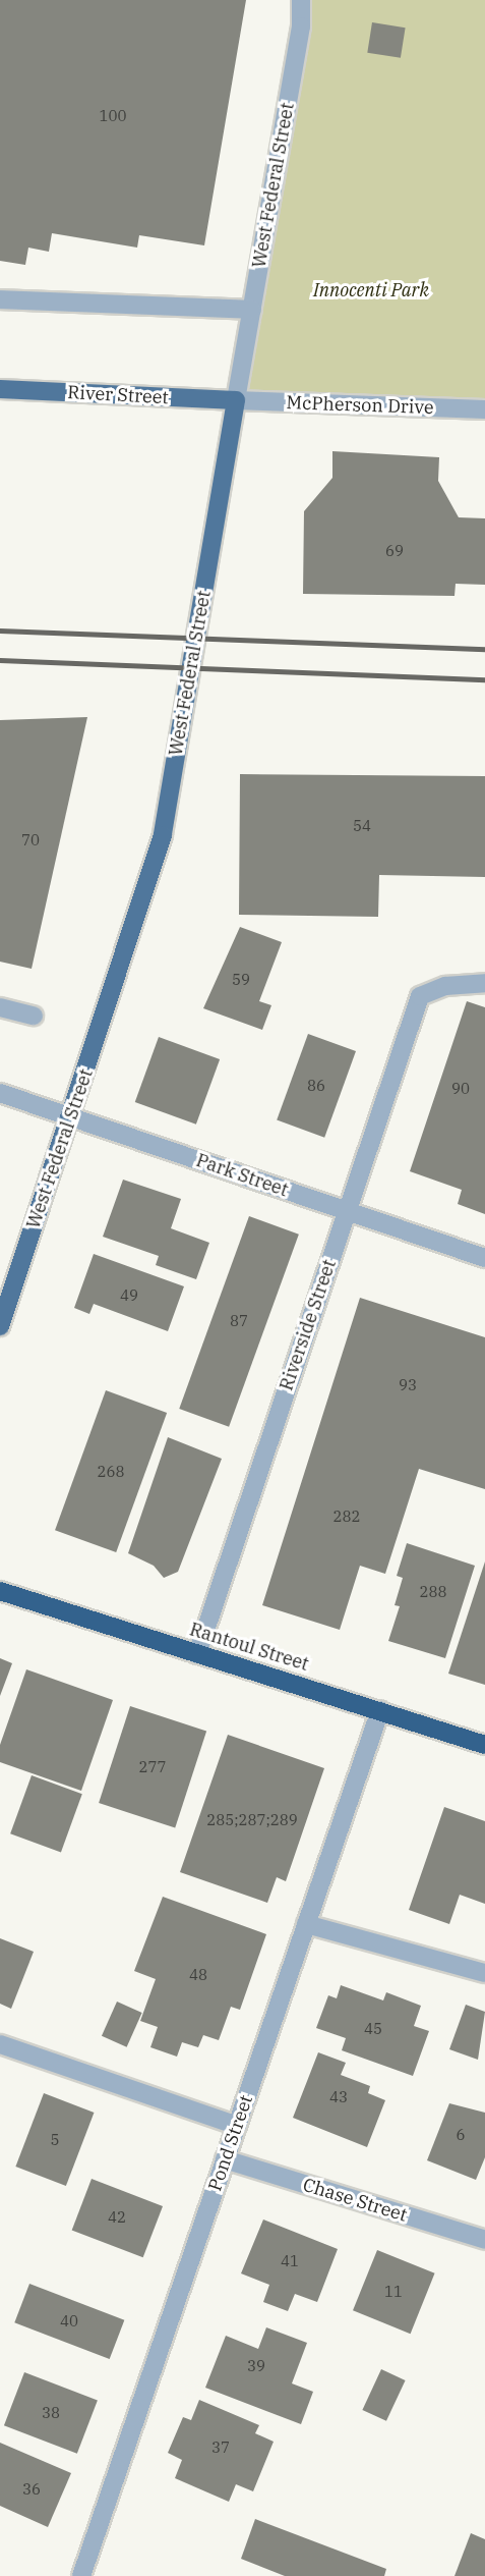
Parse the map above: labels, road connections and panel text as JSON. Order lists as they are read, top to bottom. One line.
{"streets":{"highway":["Rantoul Street"],"main road":["West Federal Street","River Street"],"street":["McPherson Drive","Park Street","Riverside Street","Pond Street","Chase Street"]},"crossings":[["West Federal Street","River Street"],["West Federal Street","McPherson Drive"],["West Federal Street","Park Street"],["River Street","McPherson Drive"],["Park Street","Riverside Street"],["Riverside Street","Rantoul Street"],["Rantoul Street","Pond Street"],["Pond Street","Chase Street"]],"parks":["Innocenti Park"],"house_numbers":["100","69","54","70","59","86","90","49","87","93","268","282","288","277","285;287;289","48","45","43","6","5","42","41","11","40","39","38","37","36"]}
